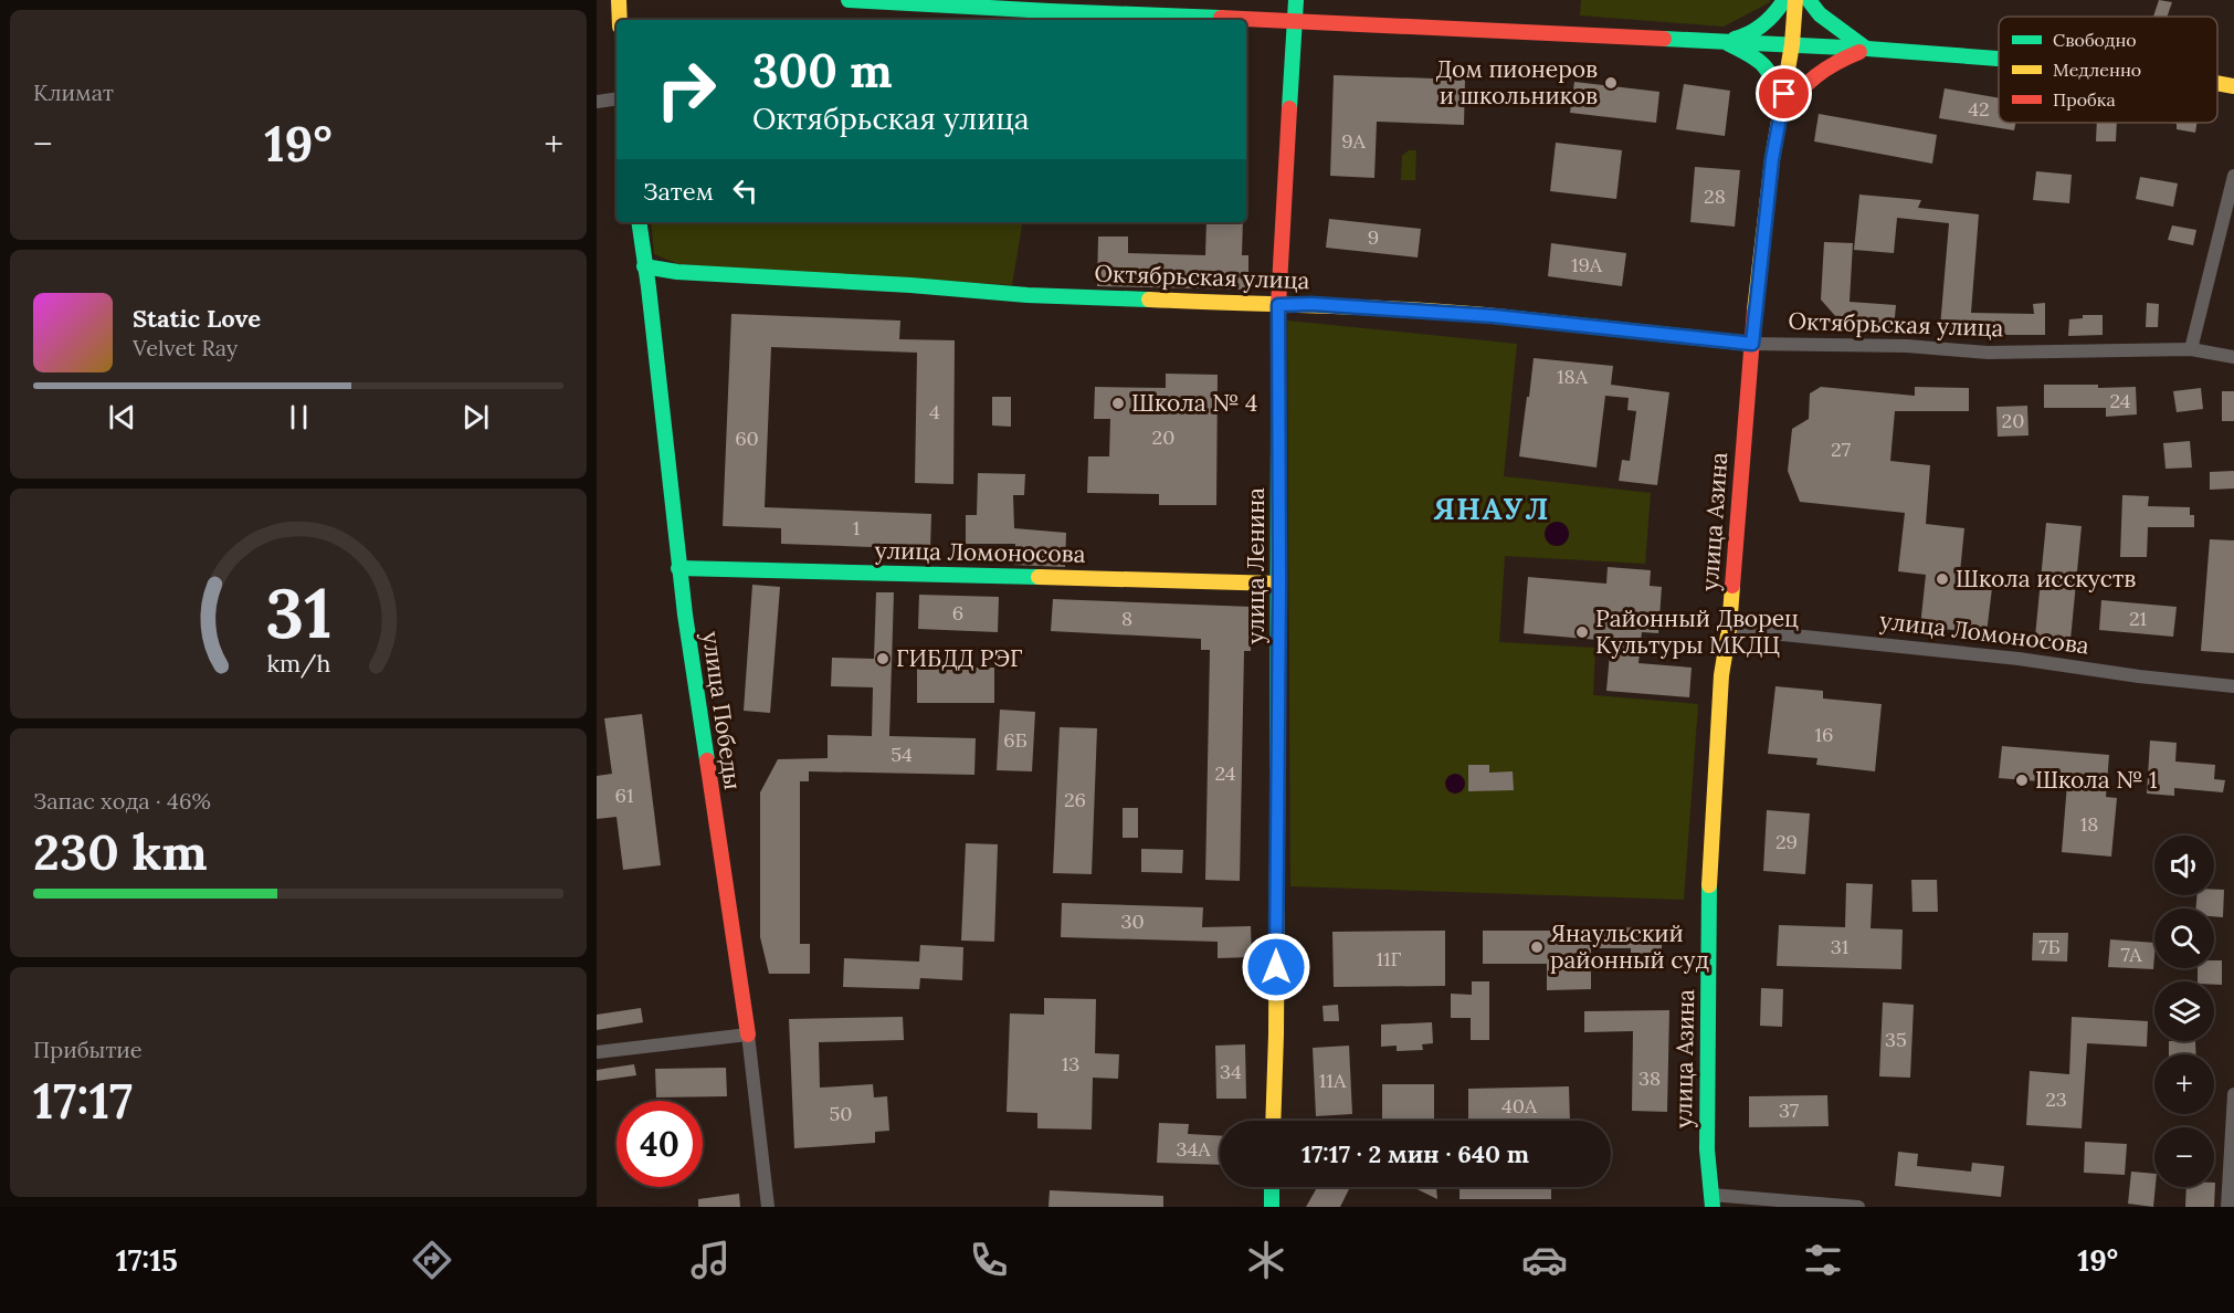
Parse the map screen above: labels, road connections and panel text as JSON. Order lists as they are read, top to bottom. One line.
{"streets":{"street":["Октябрьская улица","улица Азина","улица Ломоносова","улица Ленина","улица Победы"]},"crossings":[["Октябрьская улица","улица Азина"],["Октябрьская улица","улица Ленина"],["Октябрьская улица","улица Победы"],["улица Азина","улица Ломоносова"],["улица Ломоносова","улица Ленина"],["улица Ломоносова","улица Победы"]],"districts":["ЯНАУЛ"],"places":["Дом пионеров и школьников","Школа № 4","Школа исскуств","Районный Дворец Культуры МКДЦ","ГИБДД РЭГ","Школа № 1","Янаульский районный суд"],"house_numbers":["42","9А","28","9","19А","18А","24","4","20","20","60","27","1","6","8","21","16","6Б","54","24","61","26","18","29","30","31","7Б","7А","11Г","35","13","34","38","11А","23","40А","37","50","34А"],"legend":["Свободно","Медленно","Пробка"],"page":{"tile":["Климат",["Запас хода · 46%","230 km"],["Прибытие","17:17"]],"turn":["300 m","Октябрьская улица"],"heat":["−","19°","+"],"then":"Затем","song":["Static Love","Velvet Ray"],"map_buttons":["+","−"],"limit":"40","trip":"17:17 · 2 мин · 640 m","tabs":["17:15","19°"],"gauge":["31","km/h"]}}
